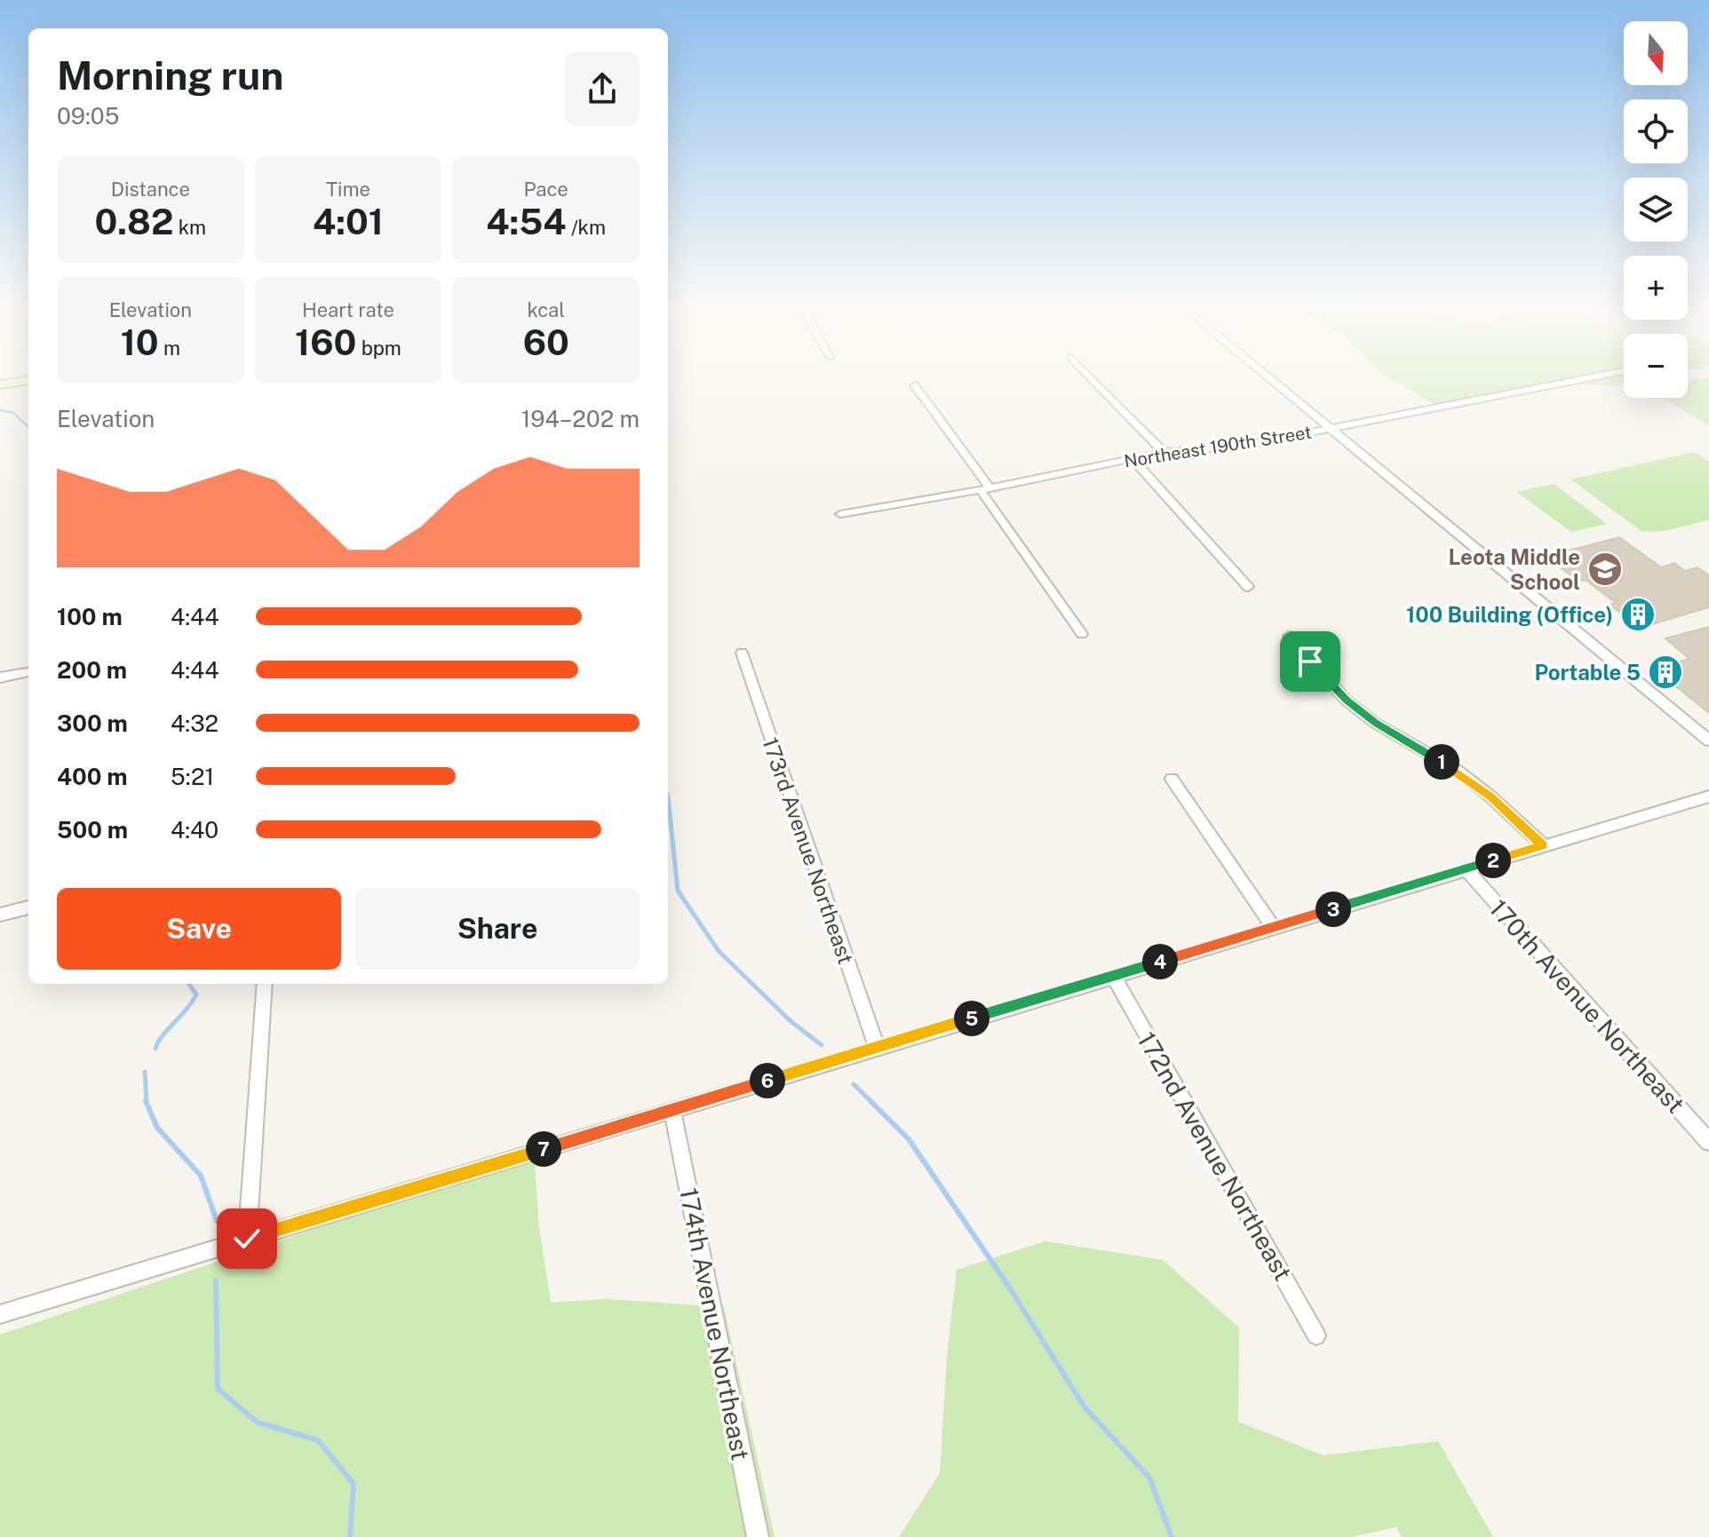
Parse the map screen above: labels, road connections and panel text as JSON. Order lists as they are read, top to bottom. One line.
{"streets":{"street":["Northeast 190th Street","173rd Avenue Northeast","170th Avenue Northeast","172nd Avenue Northeast","174th Avenue Northeast"]},"places":{"school or university":["Leota Middle School"],"building":["100 Building (Office)","Portable 5"]},"north":"bottom","page":{"map_buttons":["+","−"],"heading":["Morning run","09:05"],"stats":[["Distance","0.82 km"],["Time","4:01"],["Pace","4:54 /km"],["Elevation","10 m"],["Heart rate","160 bpm"],["kcal","60"]],"chart":["Elevation","194–202 m"],"list":[{"name":"100 m","note":"4:44"},{"name":"200 m","note":"4:44"},{"name":"300 m","note":"4:32"},{"name":"400 m","note":"5:21"},{"name":"500 m","note":"4:40"}],"pins":["1","2","3","4","5","6","7"],"buttons":["Save","Share"]}}
